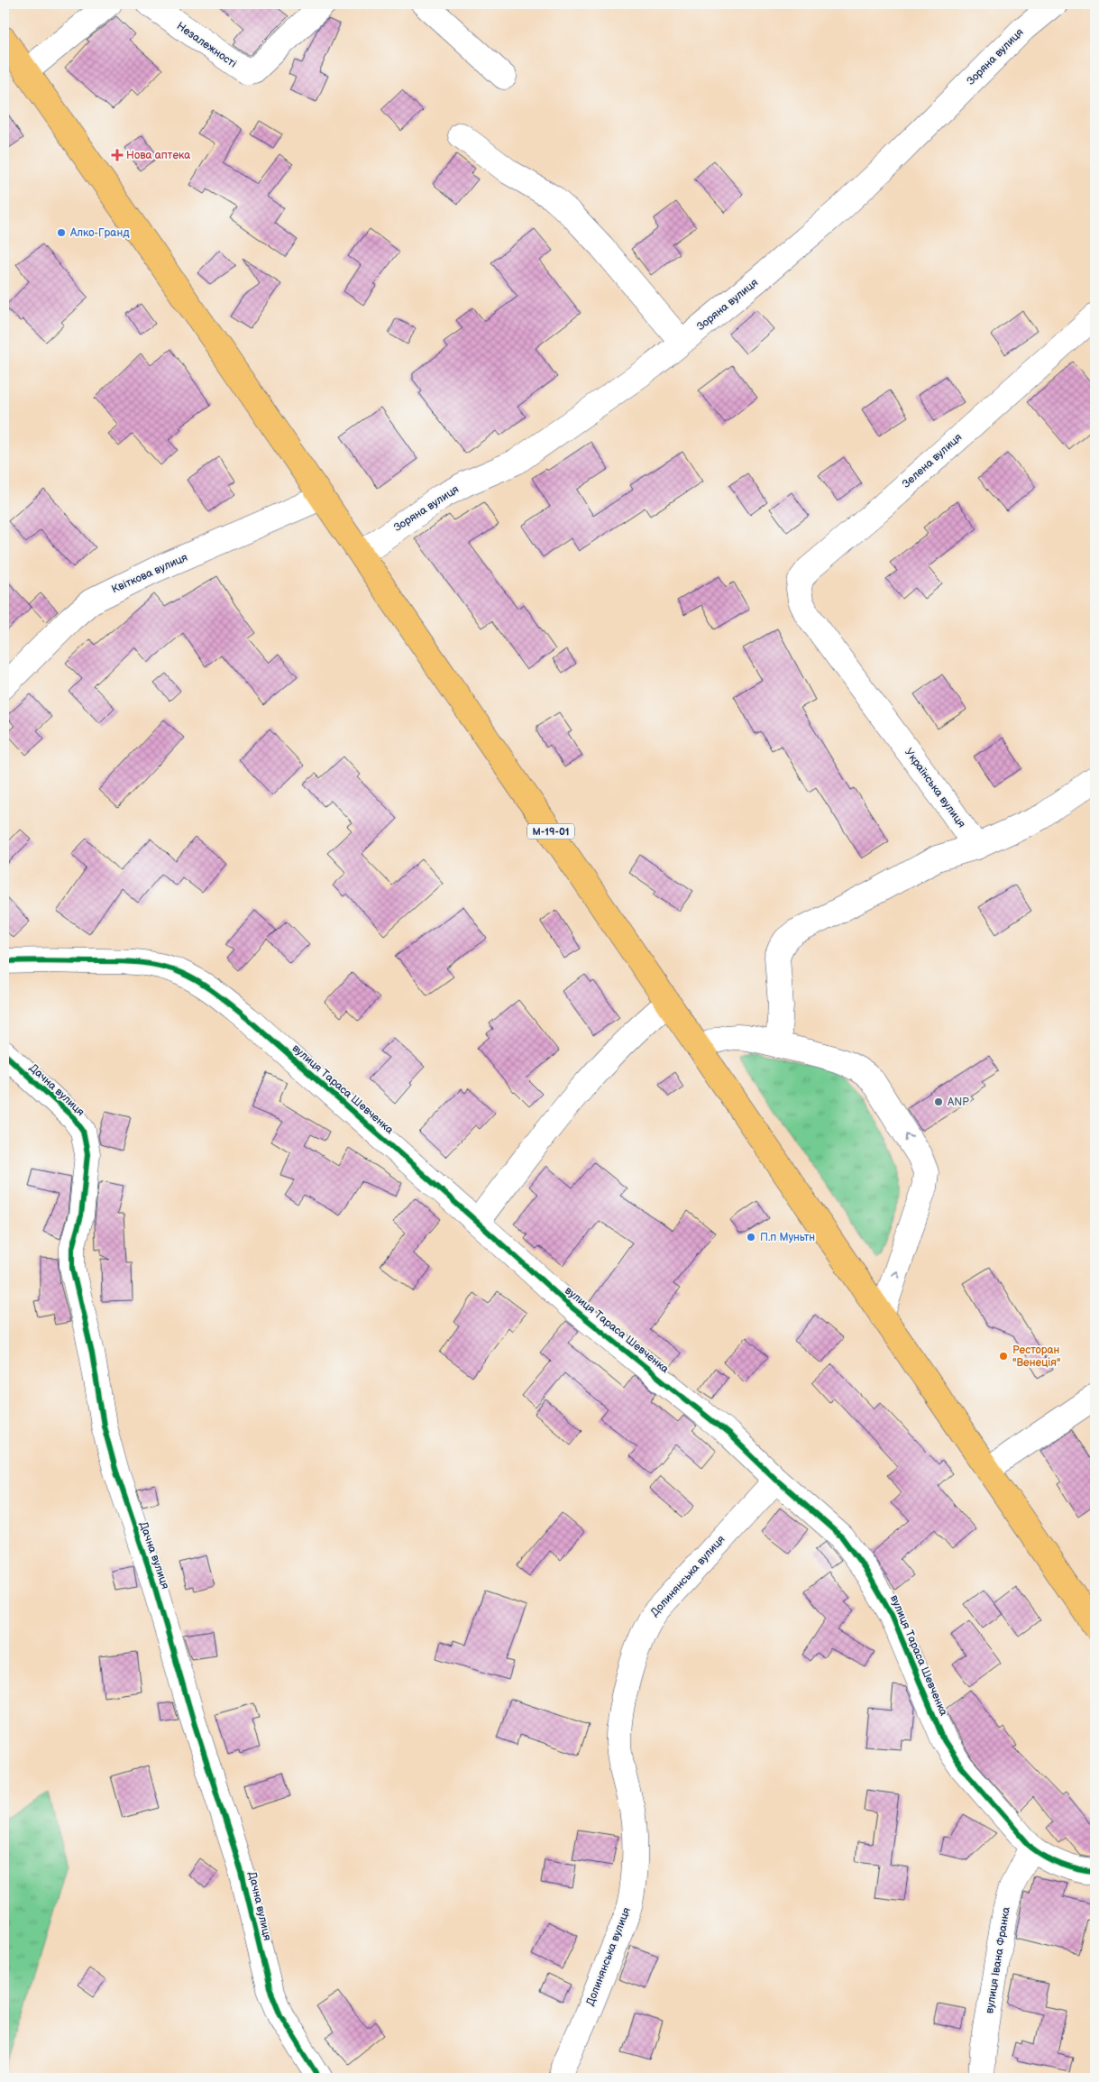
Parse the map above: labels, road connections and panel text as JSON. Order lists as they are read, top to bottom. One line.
{"streets":{"main road":["М-19-01"],"street":["Незалежності","Зоряна вулиця","Зелена вулиця","Квіткова вулиця","Українська вулиця","вулиця Тараса Шевченка","Дачна вулиця","Долинянська вулиця","вулиця Івана Франка"]},"crossings":[["Зоряна вулиця","М-19-01"],["Зелена вулиця","Українська вулиця"],["Квіткова вулиця","М-19-01"],["вулиця Тараса Шевченка","Долинянська вулиця"],["вулиця Тараса Шевченка","вулиця Івана Франка"]],"places":{"health":["Нова аптека"],"other":["Алко-Гранд","ANP","П.п Муньтн","Ресторан \"Венеція\""]}}
